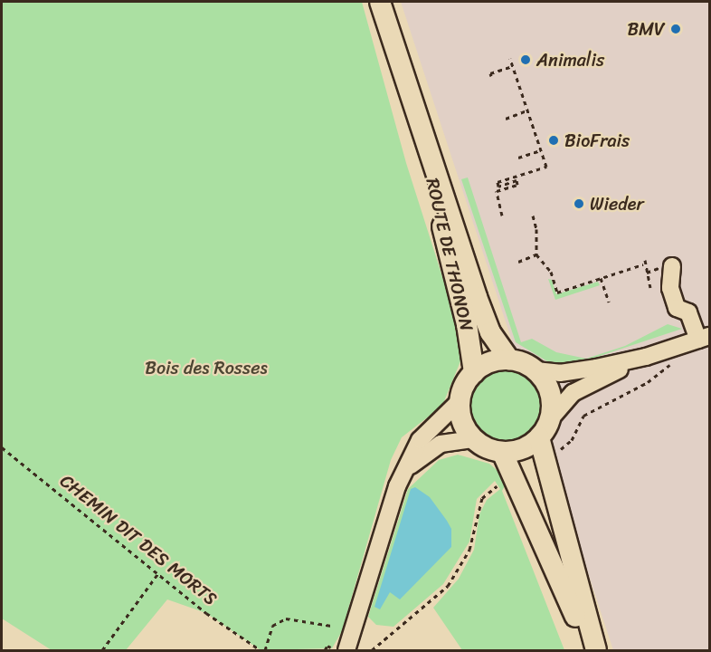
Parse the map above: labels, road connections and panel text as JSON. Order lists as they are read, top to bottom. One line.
{"streets":{"main road":["ROUTE DE THONON"],"path":["CHEMIN DIT DES MORTS"]},"parks":["Bois des Rosses"],"places":["BMV","Animalis","BioFrais","Wieder"]}
